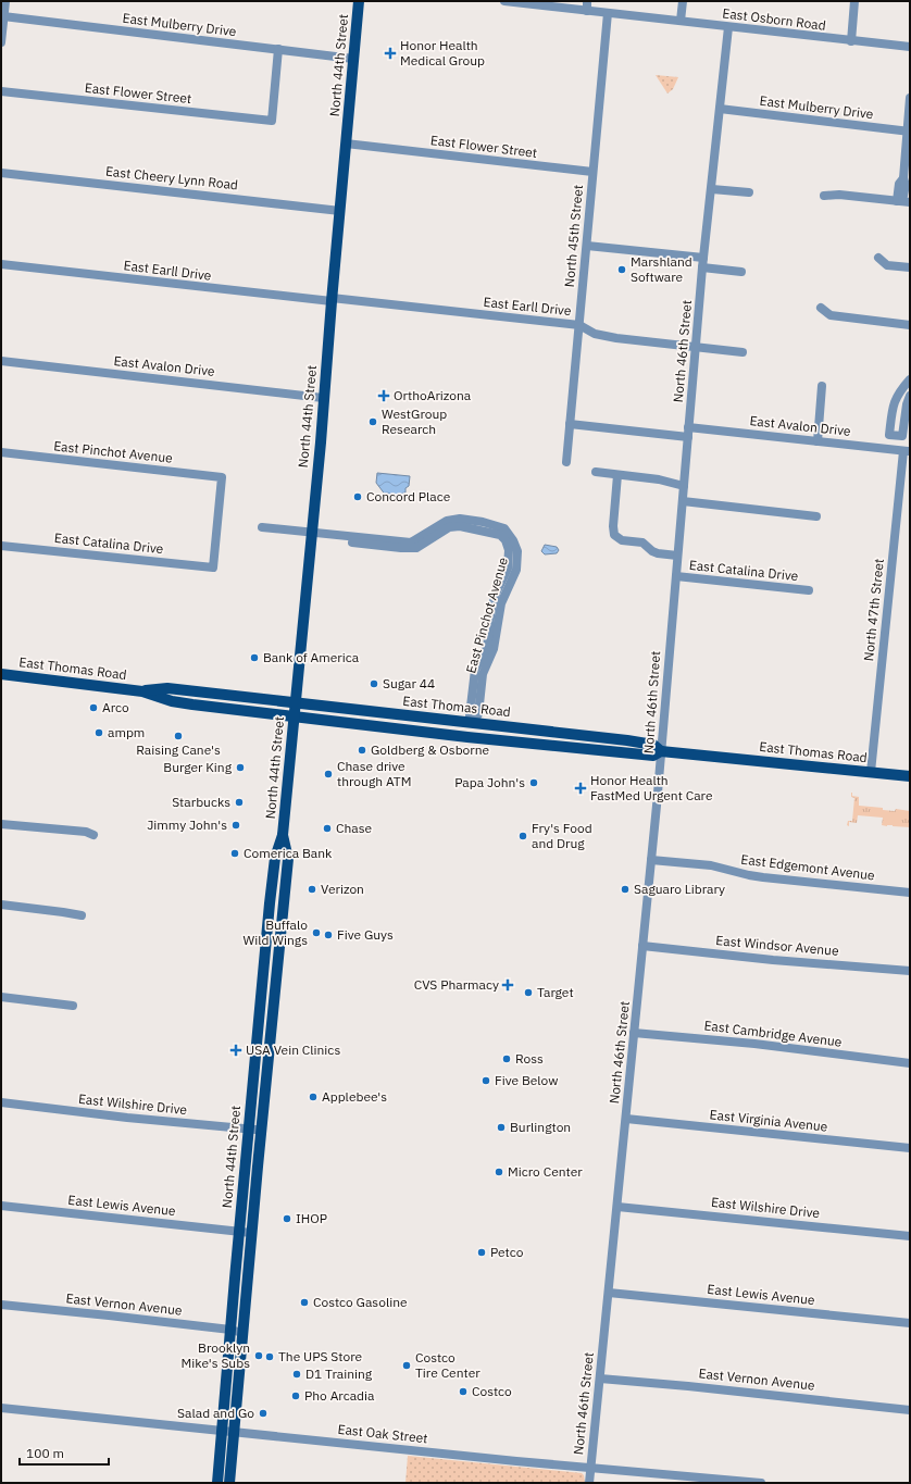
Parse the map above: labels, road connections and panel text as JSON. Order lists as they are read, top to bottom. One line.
{"streets":{"main road":["North 44th Street","East Thomas Road"],"street":["East Osborn Road","East Mulberry Drive","East Flower Street","East Cheery Lynn Road","North 45th Street","East Earll Drive","North 46th Street","East Avalon Drive","East Pinchot Avenue","East Catalina Drive","North 47th Street","East Edgemont Avenue","East Windsor Avenue","East Cambridge Avenue","East Wilshire Drive","East Virginia Avenue","East Lewis Avenue","East Vernon Avenue","East Oak Street"]},"crossings":[["East Osborn Road","North 45th Street"],["East Osborn Road","North 46th Street"],["East Mulberry Drive","North 44th Street"],["East Mulberry Drive","East Flower Street"],["East Mulberry Drive","North 46th Street"],["North 44th Street","East Flower Street"],["North 44th Street","East Cheery Lynn Road"],["North 44th Street","East Earll Drive"],["North 44th Street","East Avalon Drive"],["North 44th Street","East Pinchot Avenue"],["North 44th Street","East Thomas Road"],["North 44th Street","East Wilshire Drive"],["North 44th Street","East Lewis Avenue"],["North 44th Street","East Vernon Avenue"],["North 44th Street","East Oak Street"],["East Flower Street","North 45th Street"],["North 45th Street","East Earll Drive"],["East Earll Drive","North 46th Street"],["North 46th Street","East Avalon Drive"],["North 46th Street","East Catalina Drive"],["North 46th Street","East Thomas Road"],["North 46th Street","East Edgemont Avenue"],["North 46th Street","East Windsor Avenue"],["North 46th Street","East Cambridge Avenue"],["North 46th Street","East Wilshire Drive"],["North 46th Street","East Virginia Avenue"],["North 46th Street","East Lewis Avenue"],["North 46th Street","East Vernon Avenue"],["North 46th Street","East Oak Street"],["East Avalon Drive","North 47th Street"],["East Pinchot Avenue","East Catalina Drive"],["East Pinchot Avenue","East Thomas Road"],["North 47th Street","East Thomas Road"]],"places":{"health":["Honor Health Medical Group","OrthoArizona","Honor Health FastMed Urgent Care","CVS Pharmacy","USA Vein Clinics"],"other":["Marshland Software","WestGroup Research","Concord Place","Bank of America","Sugar 44","Arco","ampm","Raising Cane's","Goldberg & Osborne","Burger King","Chase drive through ATM","Papa John's","Starbucks","Jimmy John's","Chase","Fry's Food and Drug","Comerica Bank","Verizon","Saguaro Library","Buffalo Wild Wings","Five Guys","Target","Ross","Five Below","Applebee's","Burlington","Micro Center","IHOP","Petco","Costco Gasoline","Brooklyn Mike's Subs","The UPS Store","Costco Tire Center","D1 Training","Costco","Pho Arcadia","Salad and Go"]},"scale_bar":"100 m"}
